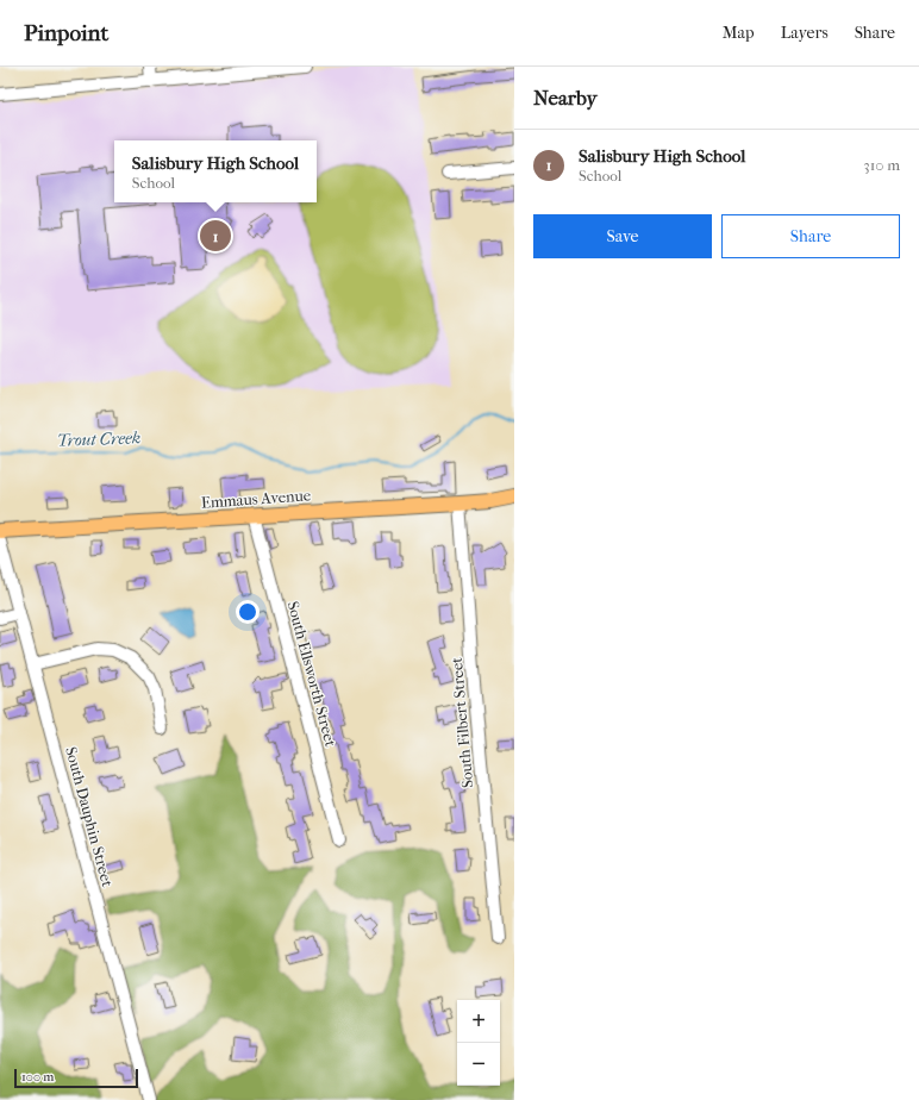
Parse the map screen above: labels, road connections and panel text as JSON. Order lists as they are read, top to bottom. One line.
{"streets":{"main road":["Emmaus Avenue"],"street":["South Ellsworth Street","South Filbert Street","South Dauphin Street"]},"crossings":[["Emmaus Avenue","South Ellsworth Street"],["Emmaus Avenue","South Filbert Street"]],"water":["Trout Creek"],"scale_bar":"100 m","page":{"header":"Pinpoint","nav":["Map","Layers","Share"],"heading":"Nearby","list":[{"mark":"1","name":"Salisbury High School","note":"School","value":"310 m"}],"popup":["Salisbury High School","School"],"buttons":["Save","Share"],"pins":"1","map_buttons":["+","−"],"scale":"100 m"}}
